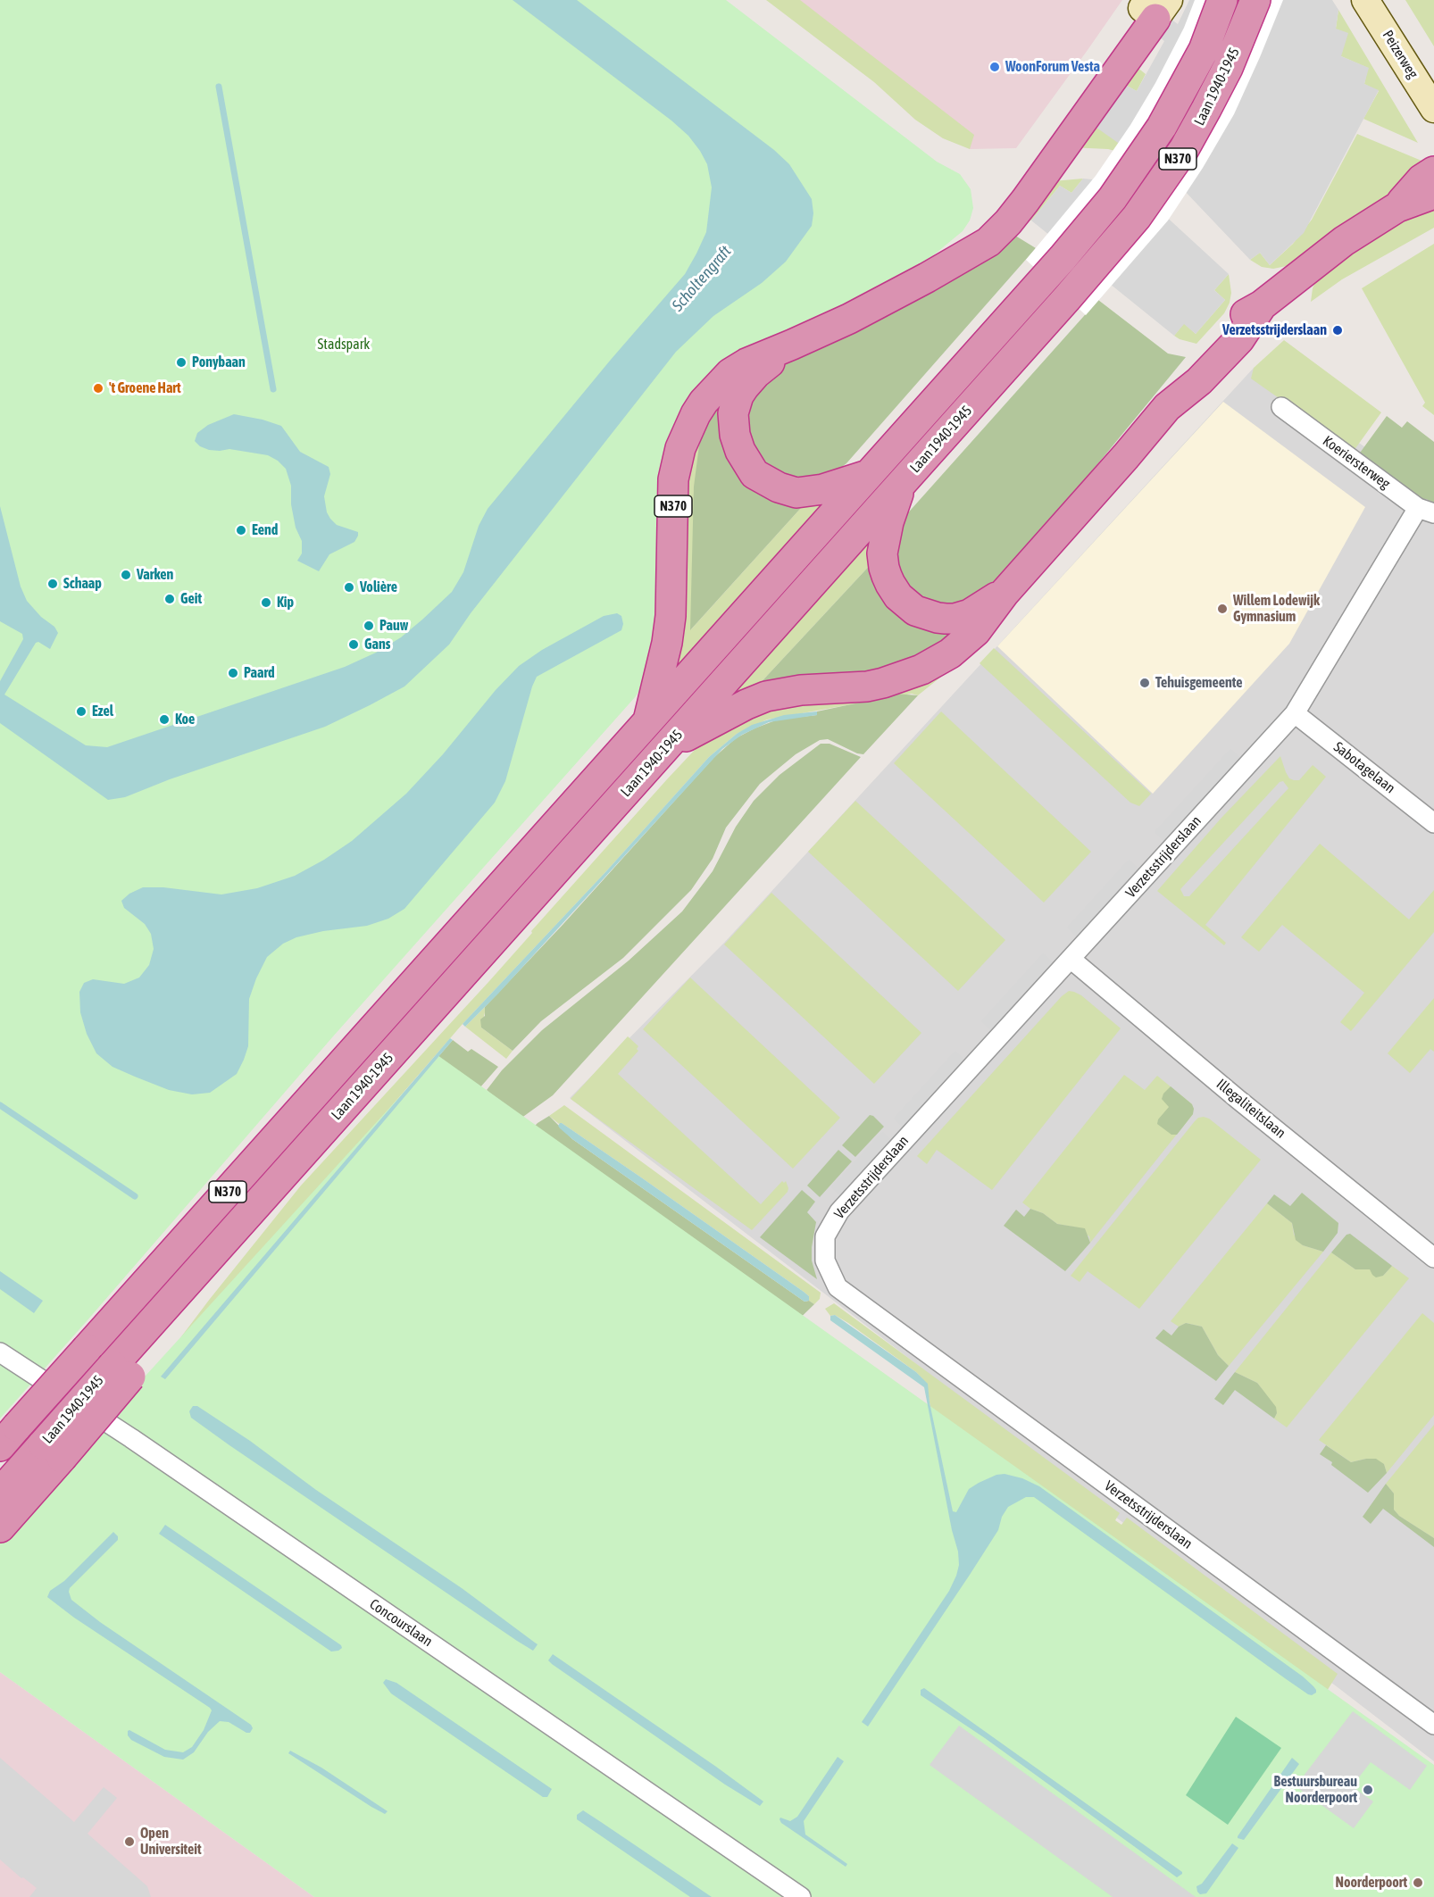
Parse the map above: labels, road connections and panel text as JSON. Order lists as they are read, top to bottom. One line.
{"streets":{"highway":["Laan 1940-1945","N370"],"main road":["Peizerweg"],"street":["Koeriersterweg","Sabotagelaan","Verzetsstrijderslaan","Illegaliteitslaan","Concourslaan"]},"crossings":[["Laan 1940-1945","N370"],["Koeriersterweg","Verzetsstrijderslaan"],["Sabotagelaan","Verzetsstrijderslaan"],["Verzetsstrijderslaan","Illegaliteitslaan"]],"water":["Scholtengraft"],"parks":["Stadspark"],"places":["WoonForum Vesta","Verzetsstrijderslaan","Ponybaan","'t Groene Hart","Eend","Varken","Schaap","Volière","Geit","Kip","Willem Lodewijk Gymnasium","Pauw","Gans","Paard","Tehuisgemeente","Ezel","Koe","Bestuursbureau Noorderpoort","Open Universiteit","Noorderpoort"]}
